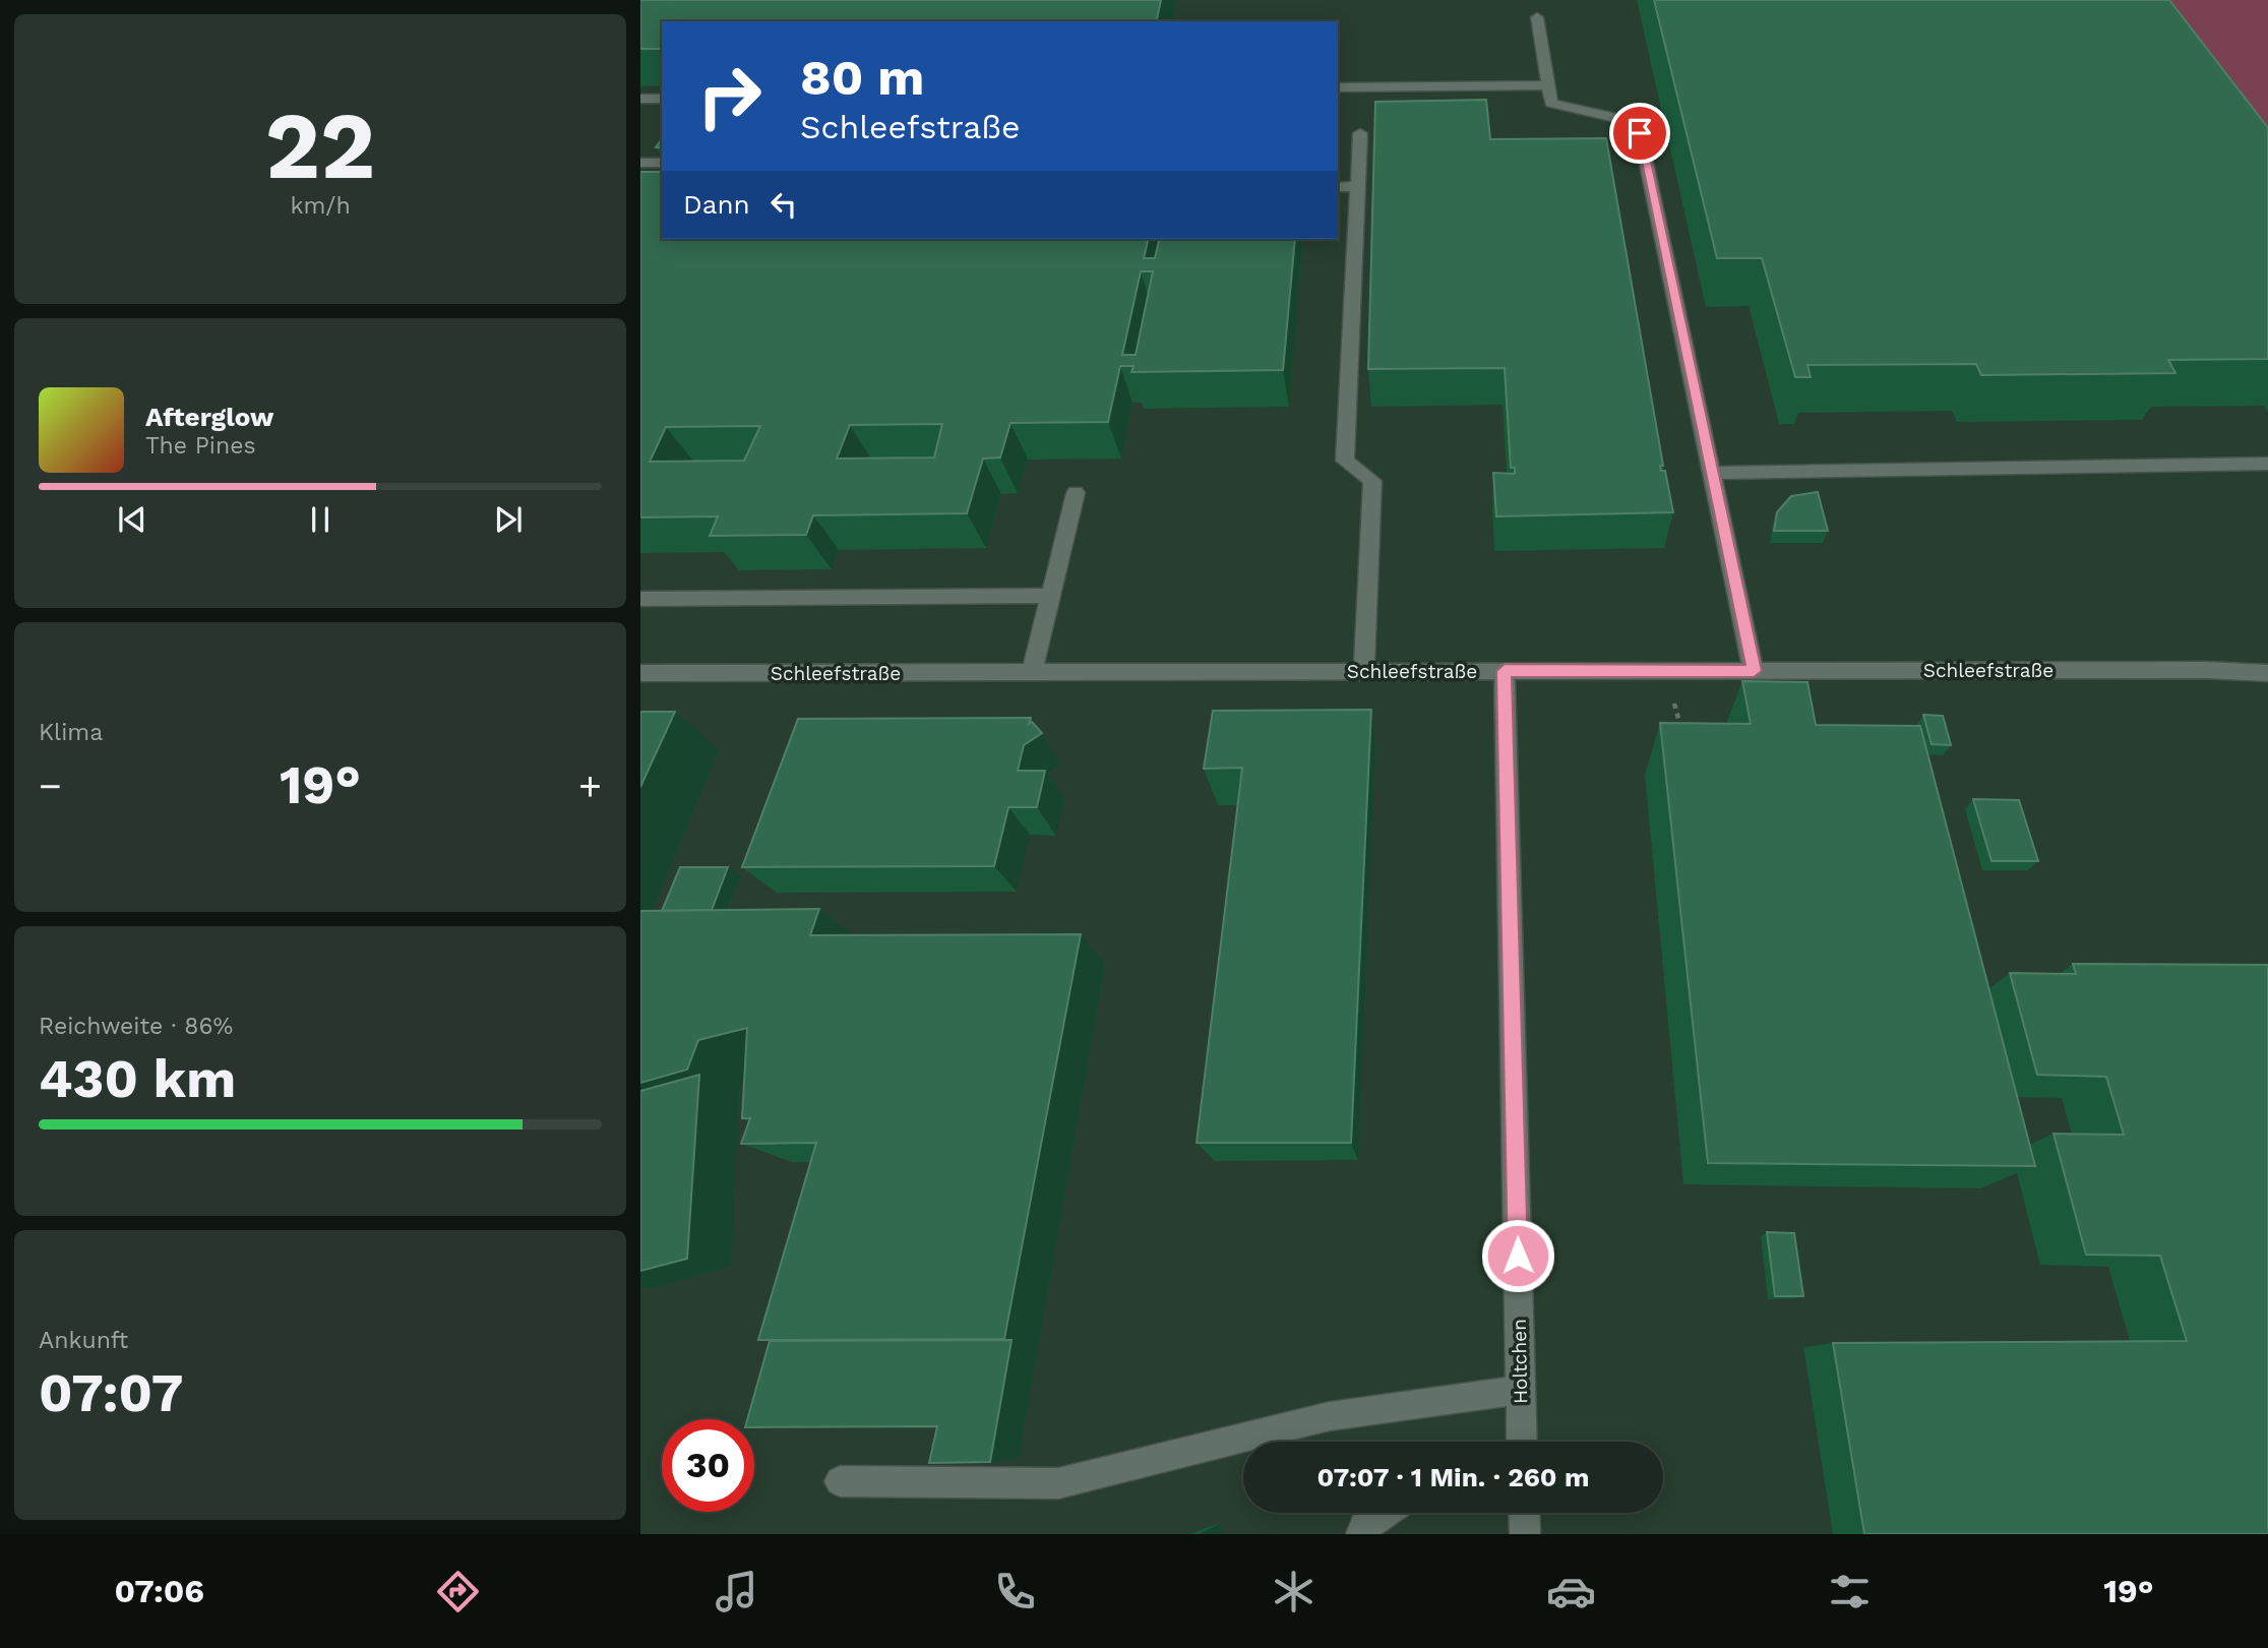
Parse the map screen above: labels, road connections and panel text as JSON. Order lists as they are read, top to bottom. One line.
{"streets":{"street":["Schleefstraße","Holtchen"]},"crossings":[["Schleefstraße","Holtchen"]],"page":{"tile":[["22","km/h"],"Klima",["Reichweite · 86%","430 km"],["Ankunft","07:07"]],"turn":["80 m","Schleefstraße"],"then":"Dann","song":["Afterglow","The Pines"],"heat":["−","19°","+"],"limit":"30","trip":"07:07 · 1 Min. · 260 m","tabs":["07:06","19°"]}}
